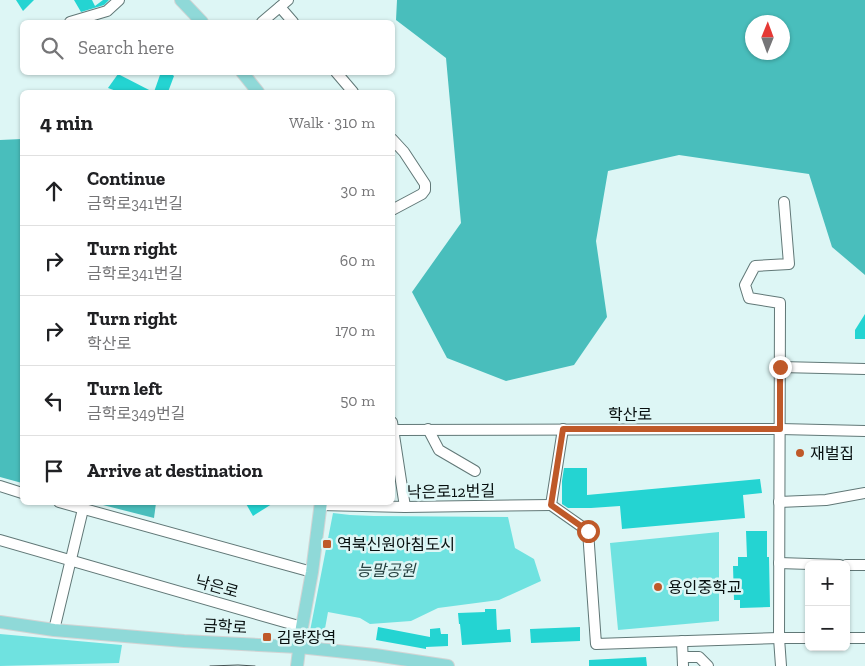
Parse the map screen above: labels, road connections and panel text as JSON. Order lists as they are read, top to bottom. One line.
{"streets":{"main road":["금학로"],"street":["학산로","낙은로12번길","낙은로"]},"parks":["능말공원"],"places":{"other":["재벌집","용인중학교"],"transit":["역북신원아침도시","김량장역"]},"north":"top","page":{"search":"Search here","heading":["4 min","Walk · 310 m"],"list":[["Continue","금학로341번길","30 m"],["Turn right","금학로341번길","60 m"],["Turn right","학산로","170 m"],["Turn left","금학로349번길","50 m"],"Arrive at destination"],"map_buttons":["+","−"]}}
